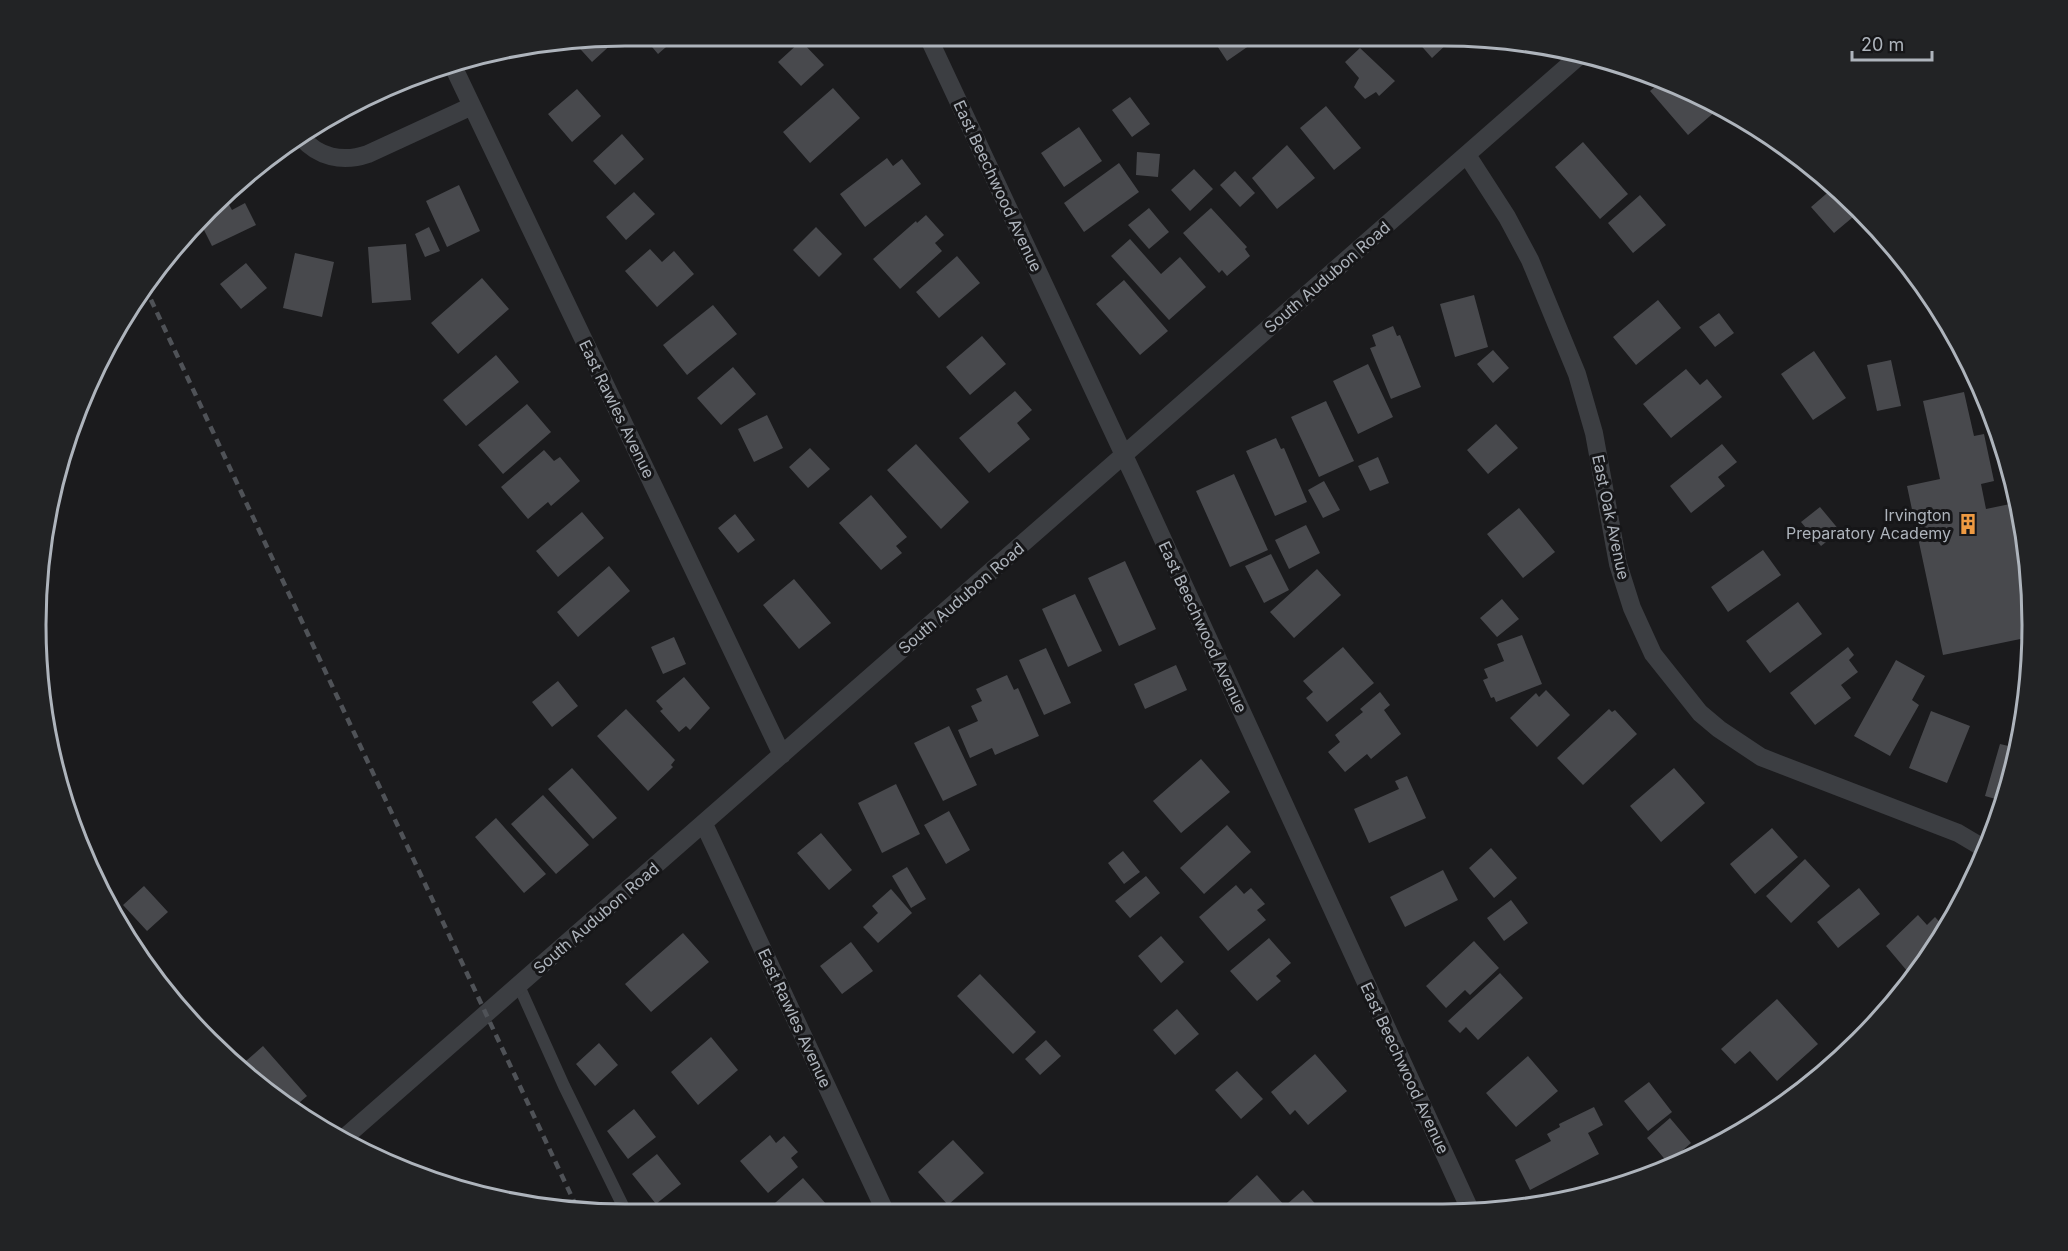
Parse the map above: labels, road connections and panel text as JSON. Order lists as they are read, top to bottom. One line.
{"streets":{"street":["East Beechwood Avenue","South Audubon Road","East Rawles Avenue","East Oak Avenue"]},"crossings":[["East Beechwood Avenue","South Audubon Road"],["South Audubon Road","East Rawles Avenue"],["South Audubon Road","East Oak Avenue"]],"places":{"building":["Irvington Preparatory Academy"]},"scale_bar":"20 m"}
